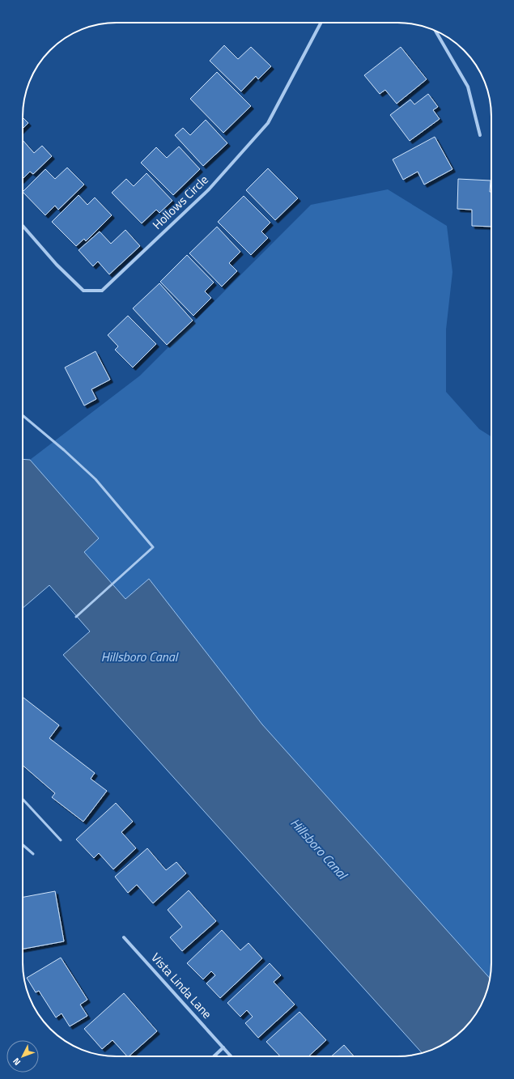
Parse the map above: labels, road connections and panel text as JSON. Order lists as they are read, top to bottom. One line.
{"streets":{"street":["Hollows Circle","Vista Linda Lane"]},"water":["Hillsboro Canal"],"north":"bottom left"}
